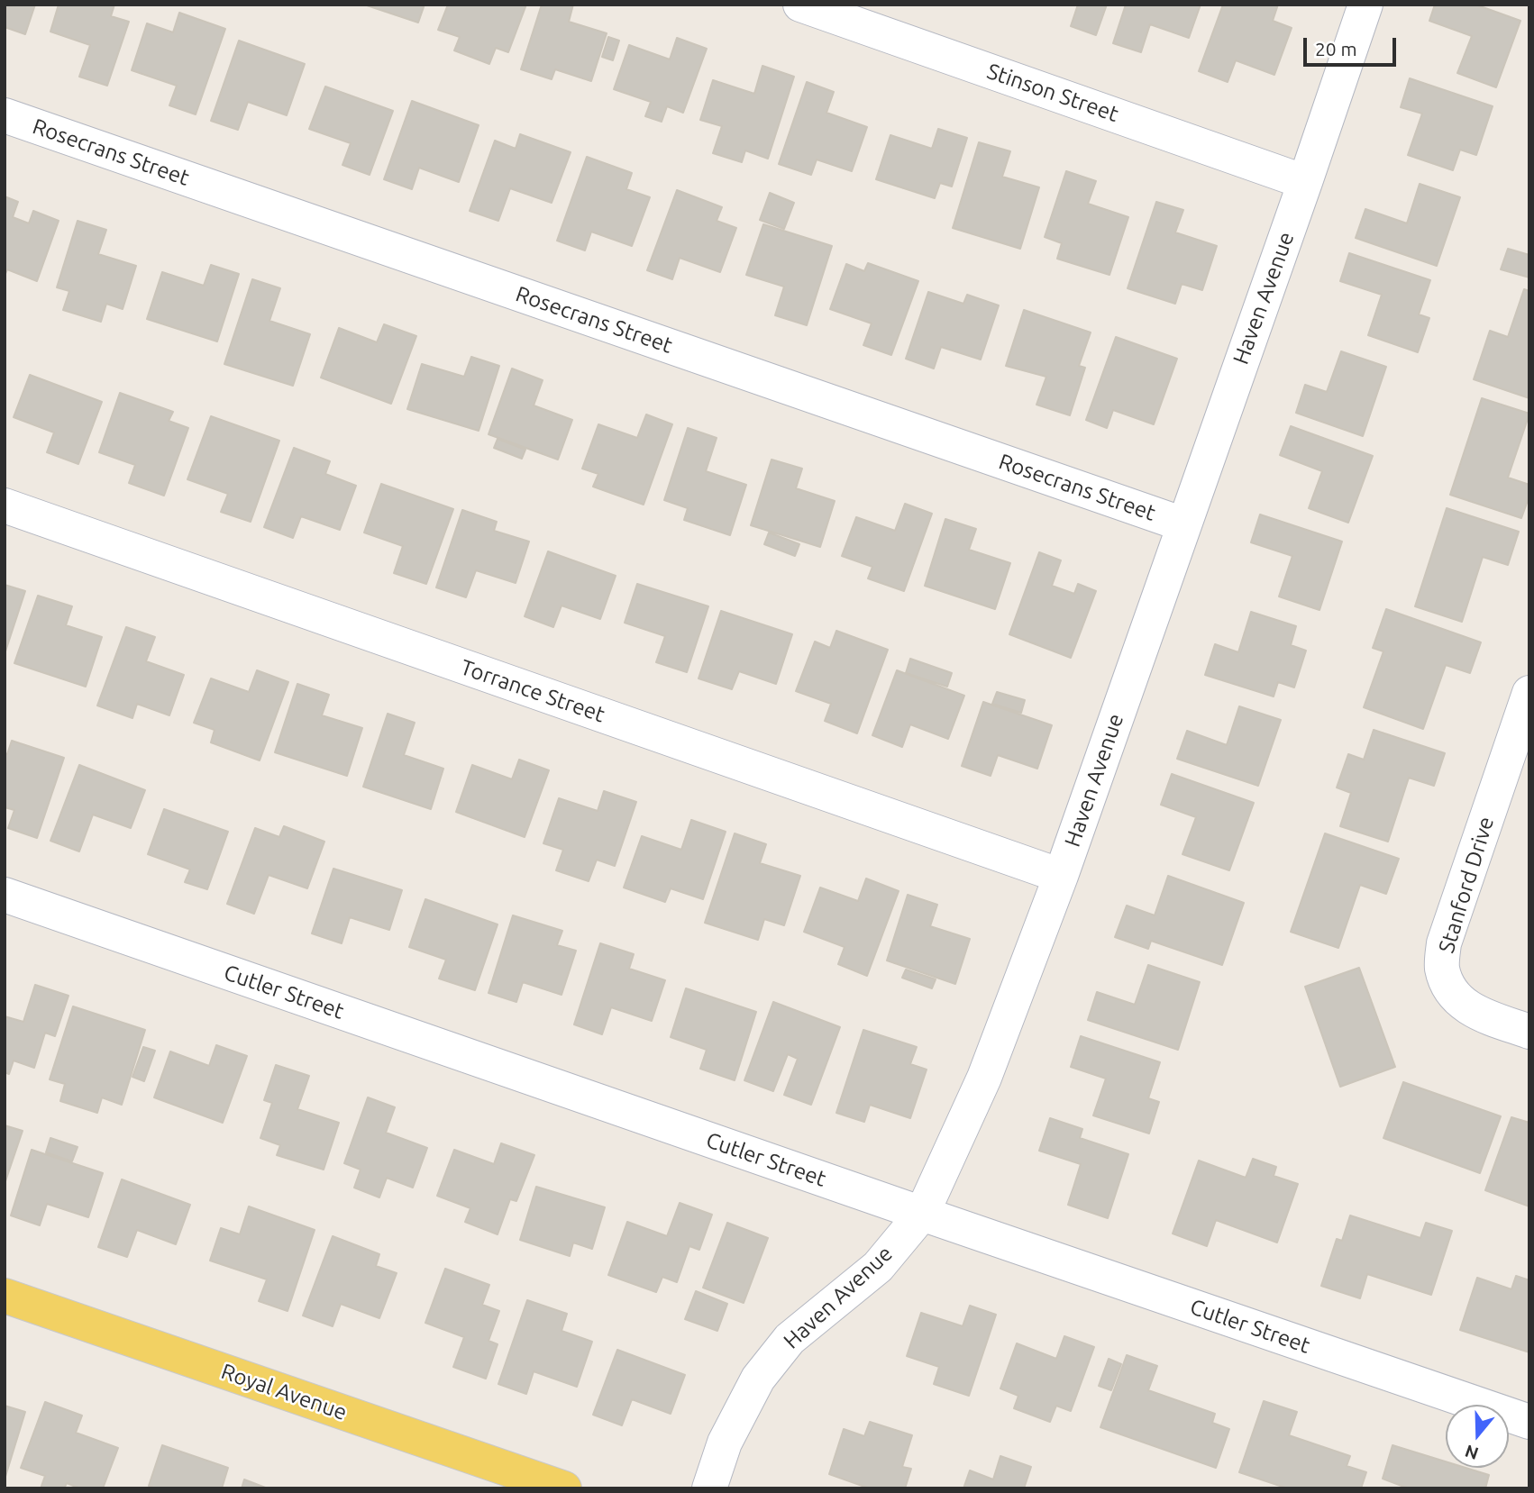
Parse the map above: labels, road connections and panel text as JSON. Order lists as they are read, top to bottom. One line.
{"streets":{"main road":["Royal Avenue"],"street":["Stinson Street","Rosecrans Street","Haven Avenue","Torrance Street","Stanford Drive","Cutler Street"]},"crossings":[["Stinson Street","Haven Avenue"],["Rosecrans Street","Haven Avenue"],["Haven Avenue","Torrance Street"],["Haven Avenue","Cutler Street"]],"scale_bar":"20 m","north":"bottom"}
